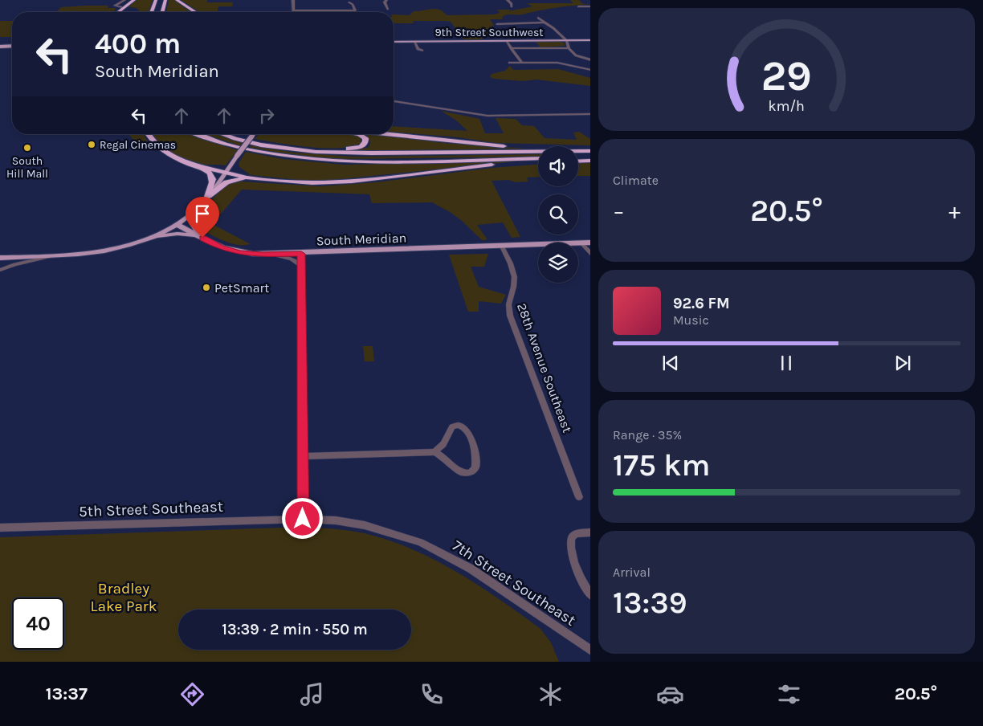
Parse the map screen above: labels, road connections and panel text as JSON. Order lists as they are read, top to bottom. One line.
{"streets":{"main road":["9th Street Southwest","South Meridian"],"street":["28th Avenue Southeast","5th Street Southeast","7th Street Southeast"]},"crossings":[["South Meridian","28th Avenue Southeast"],["5th Street Southeast","7th Street Southeast"]],"parks":["Bradley Lake Park"],"places":["Regal Cinemas","South Hill Mall","PetSmart"],"page":{"turn":["400 m","South Meridian"],"tile":["Climate",["Range · 35%","175 km"],["Arrival","13:39"]],"heat":["−","20.5°","+"],"song":["92.6 FM","Music"],"limit":"40","trip":"13:39 · 2 min · 550 m","tabs":["13:37","20.5°"],"gauge":["29","km/h"]}}
